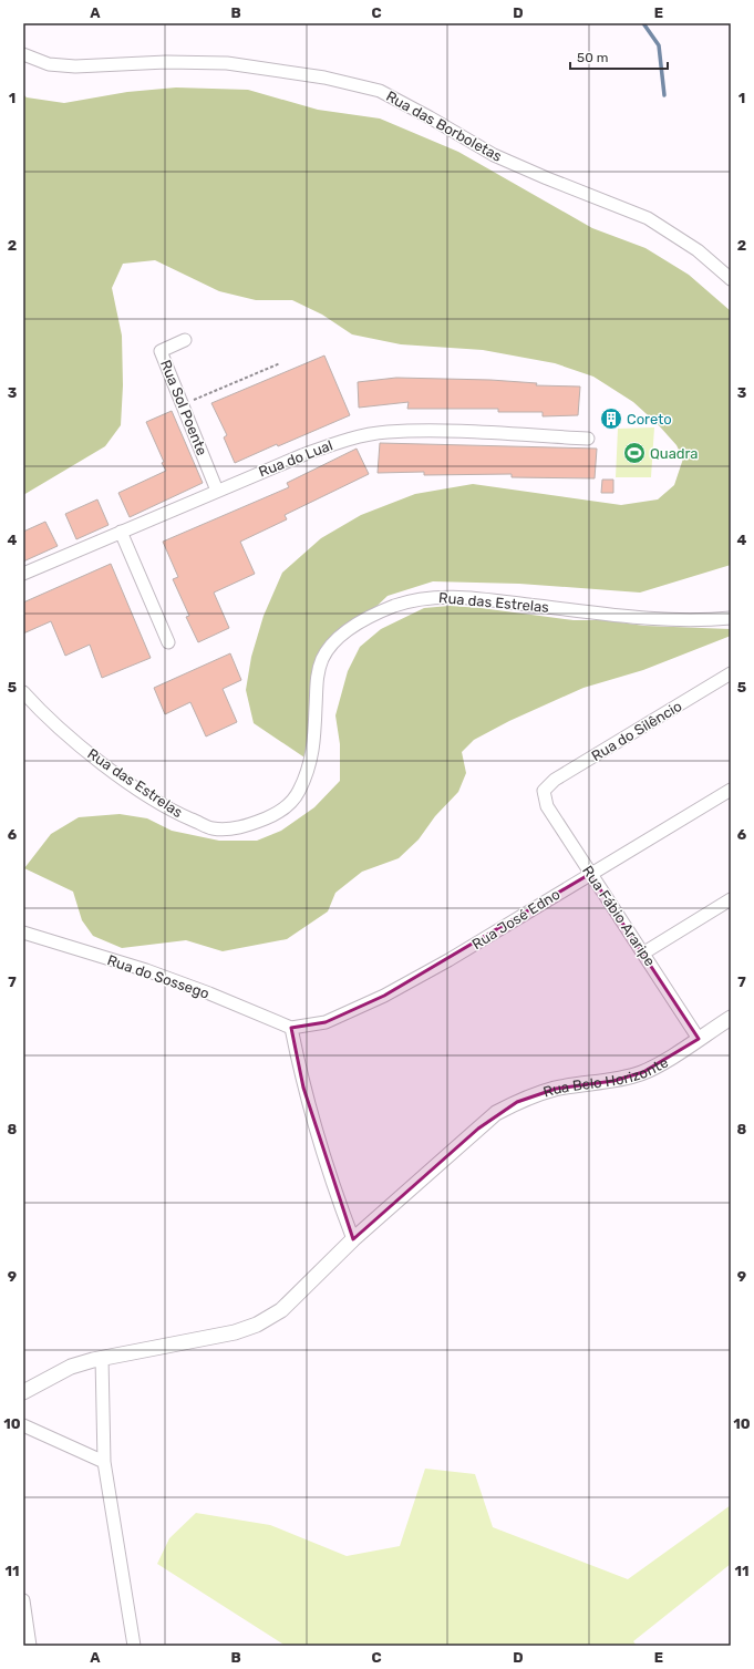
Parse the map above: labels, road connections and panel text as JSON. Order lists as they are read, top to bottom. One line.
{"streets":{"street":["Rua das Borboletas","Rua Sol Poente","Rua do Lual","Rua das Estrelas","Rua do Silêncio","Rua Fábio Araripe","Rua José Edno","Rua do Sossego","Rua Belo Horizonte"]},"crossings":[["Rua Sol Poente","Rua do Lual"],["Rua do Silêncio","Rua Fábio Araripe"],["Rua Fábio Araripe","Rua José Edno"],["Rua Fábio Araripe","Rua Belo Horizonte"],["Rua José Edno","Rua do Sossego"]],"places":{"building":["Coreto"],"sports":["Quadra"]},"scale_bar":"50 m","grid":{"columns":["A","B","C","D","E"],"rows":["1","2","3","4","5","6","7","8","9","10","11"]}}
